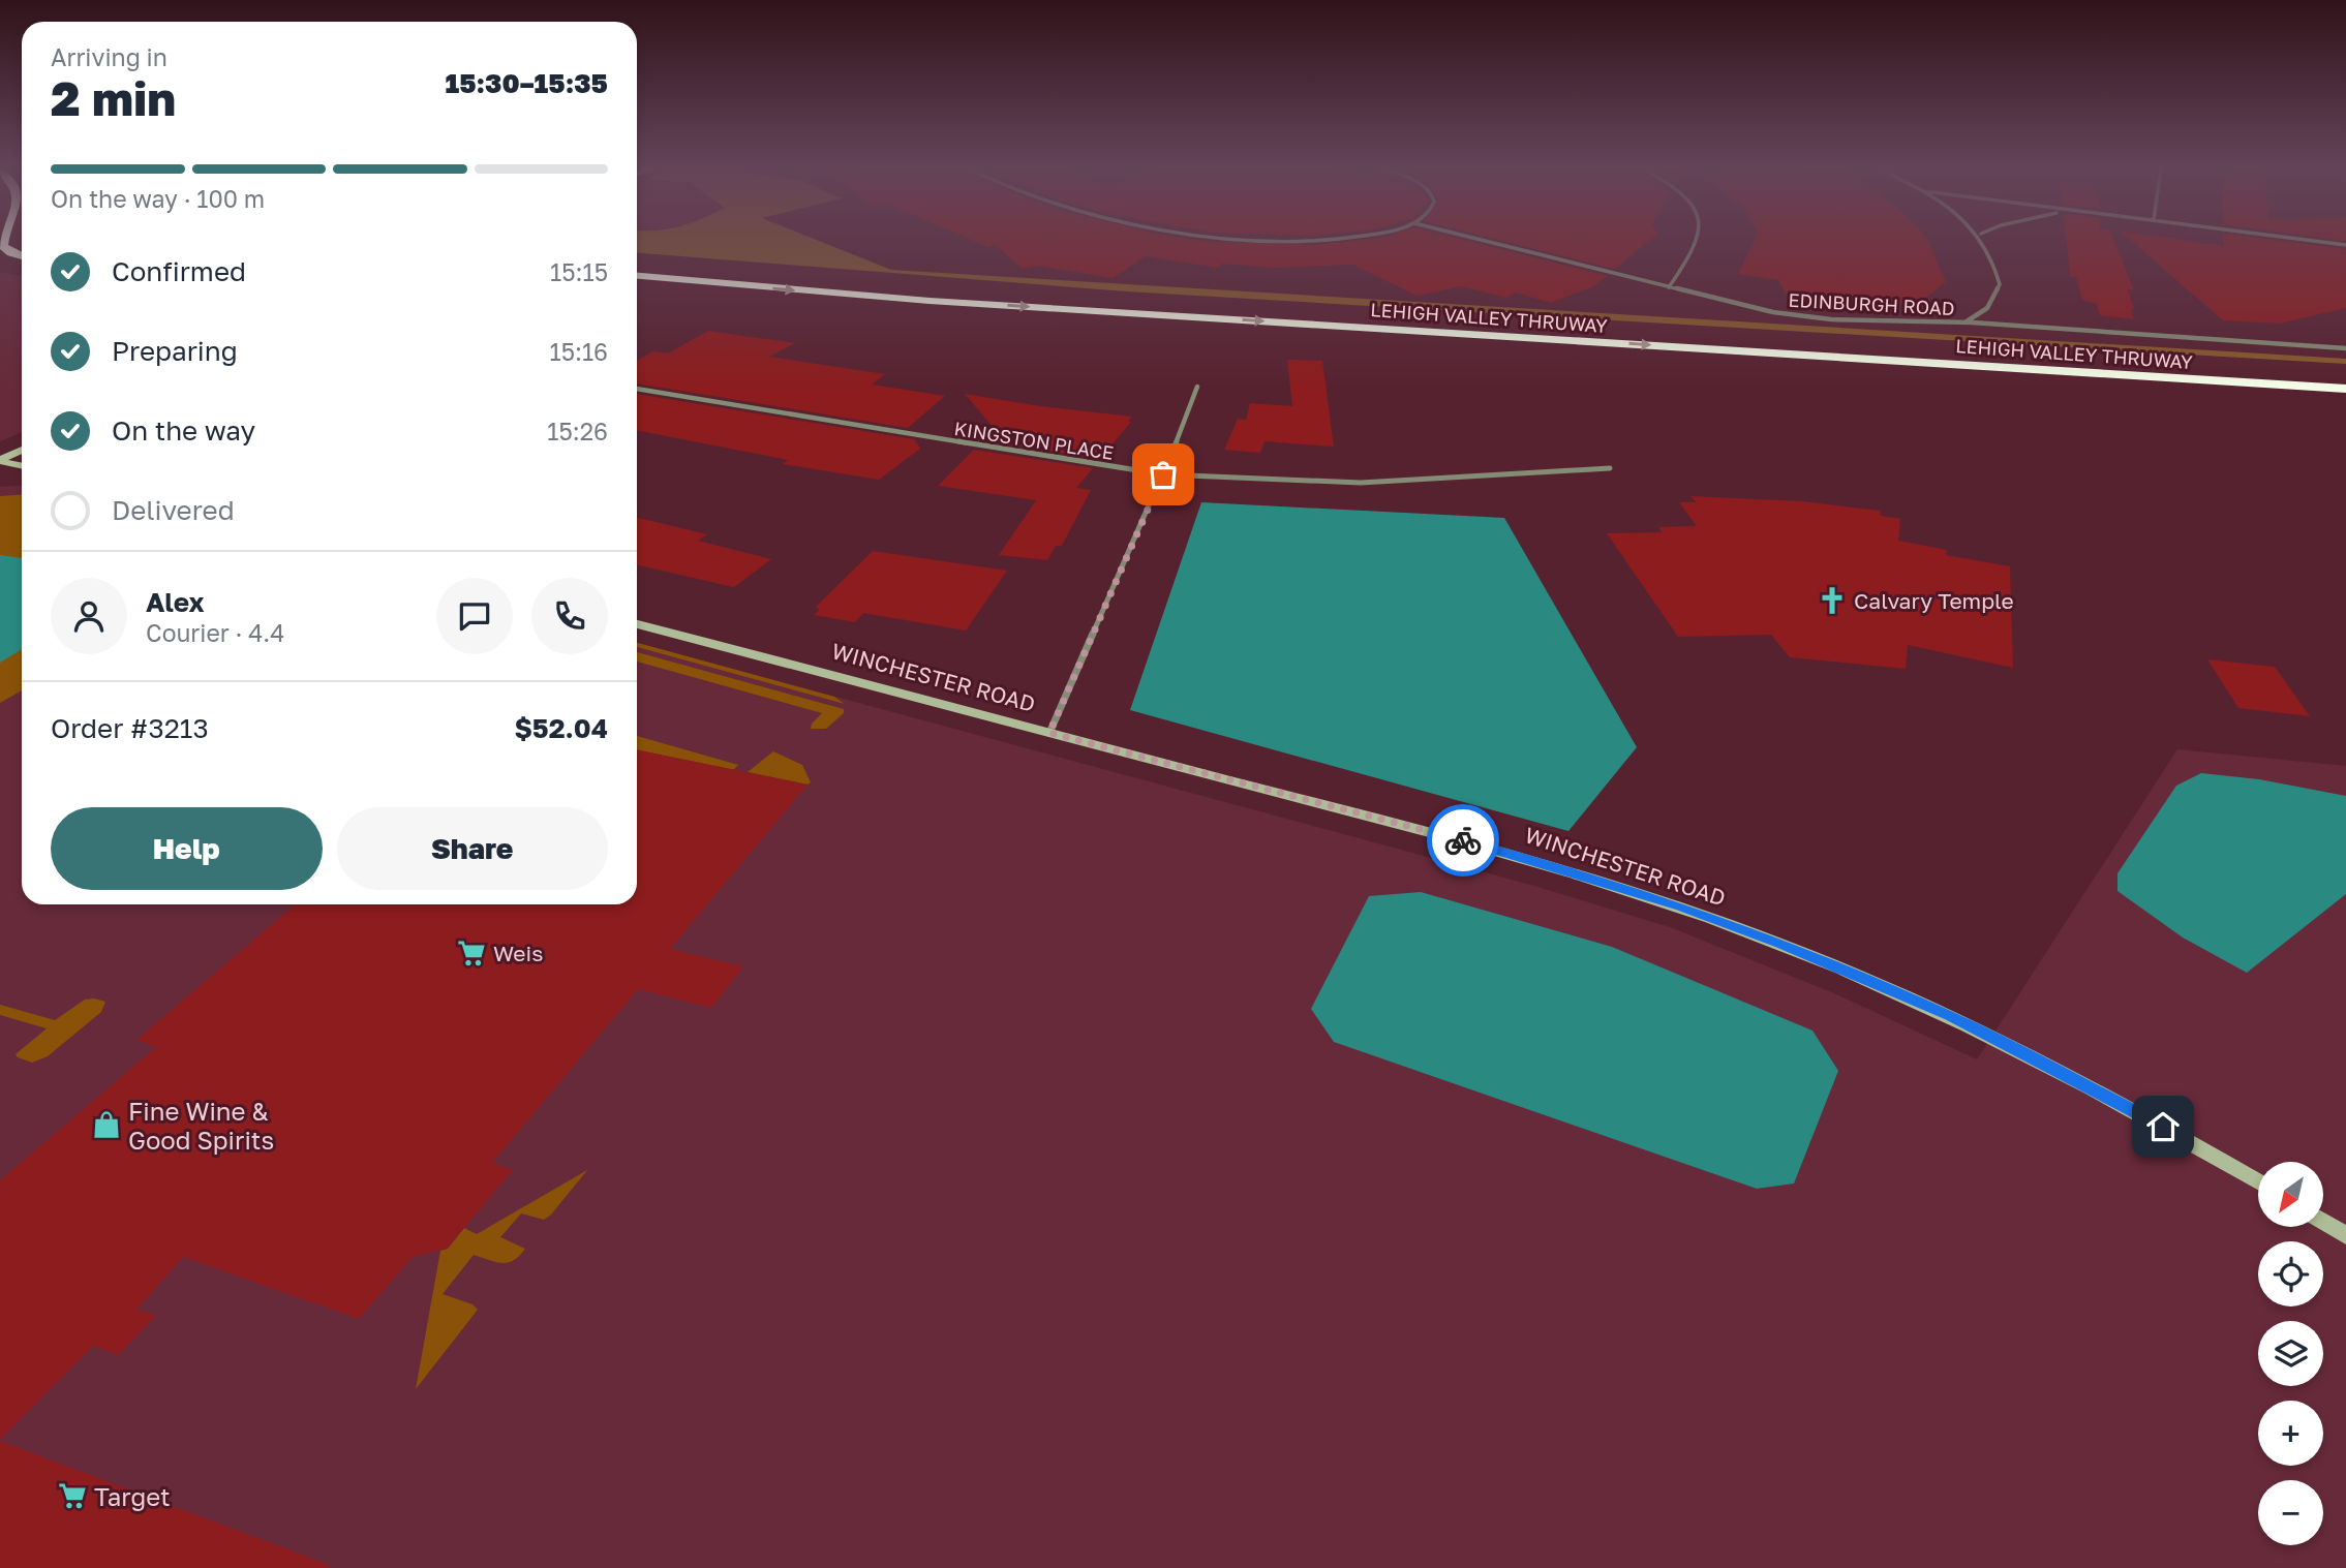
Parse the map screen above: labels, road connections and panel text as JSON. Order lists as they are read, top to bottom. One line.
{"streets":{"highway":["LEHIGH VALLEY THRUWAY"],"street":["EDINBURGH ROAD","KINGSTON PLACE","WINCHESTER ROAD"]},"places":{"church":["Calvary Temple"],"supermarket":["Weis","Target"],"shop":["Fine Wine & Good Spirits"]},"north":"bottom left","page":{"heading":["2 min","Arriving in","15:30–15:35"],"panel":["Alex","Courier · 4.4","Order #3213","$52.04"],"bar":"On the way · 100 m","list":[["Confirmed","15:15"],["Preparing","15:16"],["On the way","15:26"],"Delivered"],"buttons":["Help","Share"],"map_buttons":["+","−"]}}
